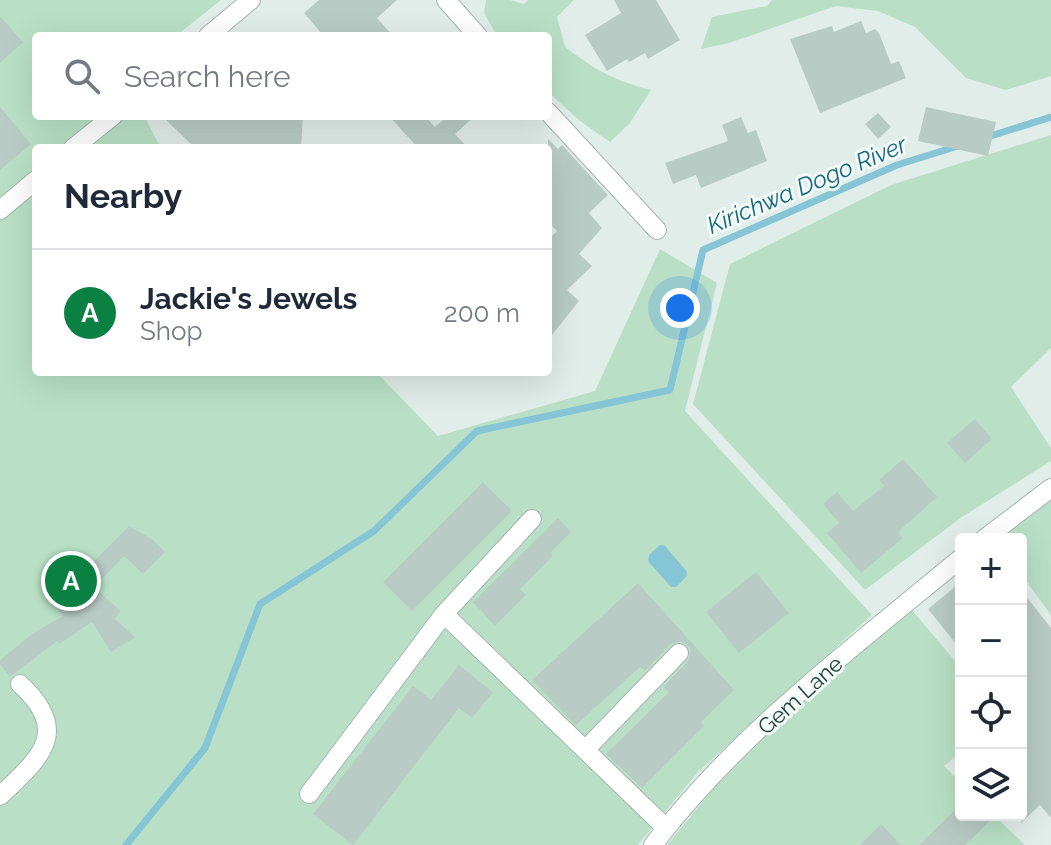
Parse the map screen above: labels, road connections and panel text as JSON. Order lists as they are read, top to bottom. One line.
{"streets":{"street":["Gem Lane"]},"water":["Kirichwa Dogo River"],"page":{"search":"Search here","heading":"Nearby","list":[{"mark":"A","name":"Jackie's Jewels","note":"Shop","value":"200 m"}],"map_buttons":["+","−"],"pins":"A"}}
